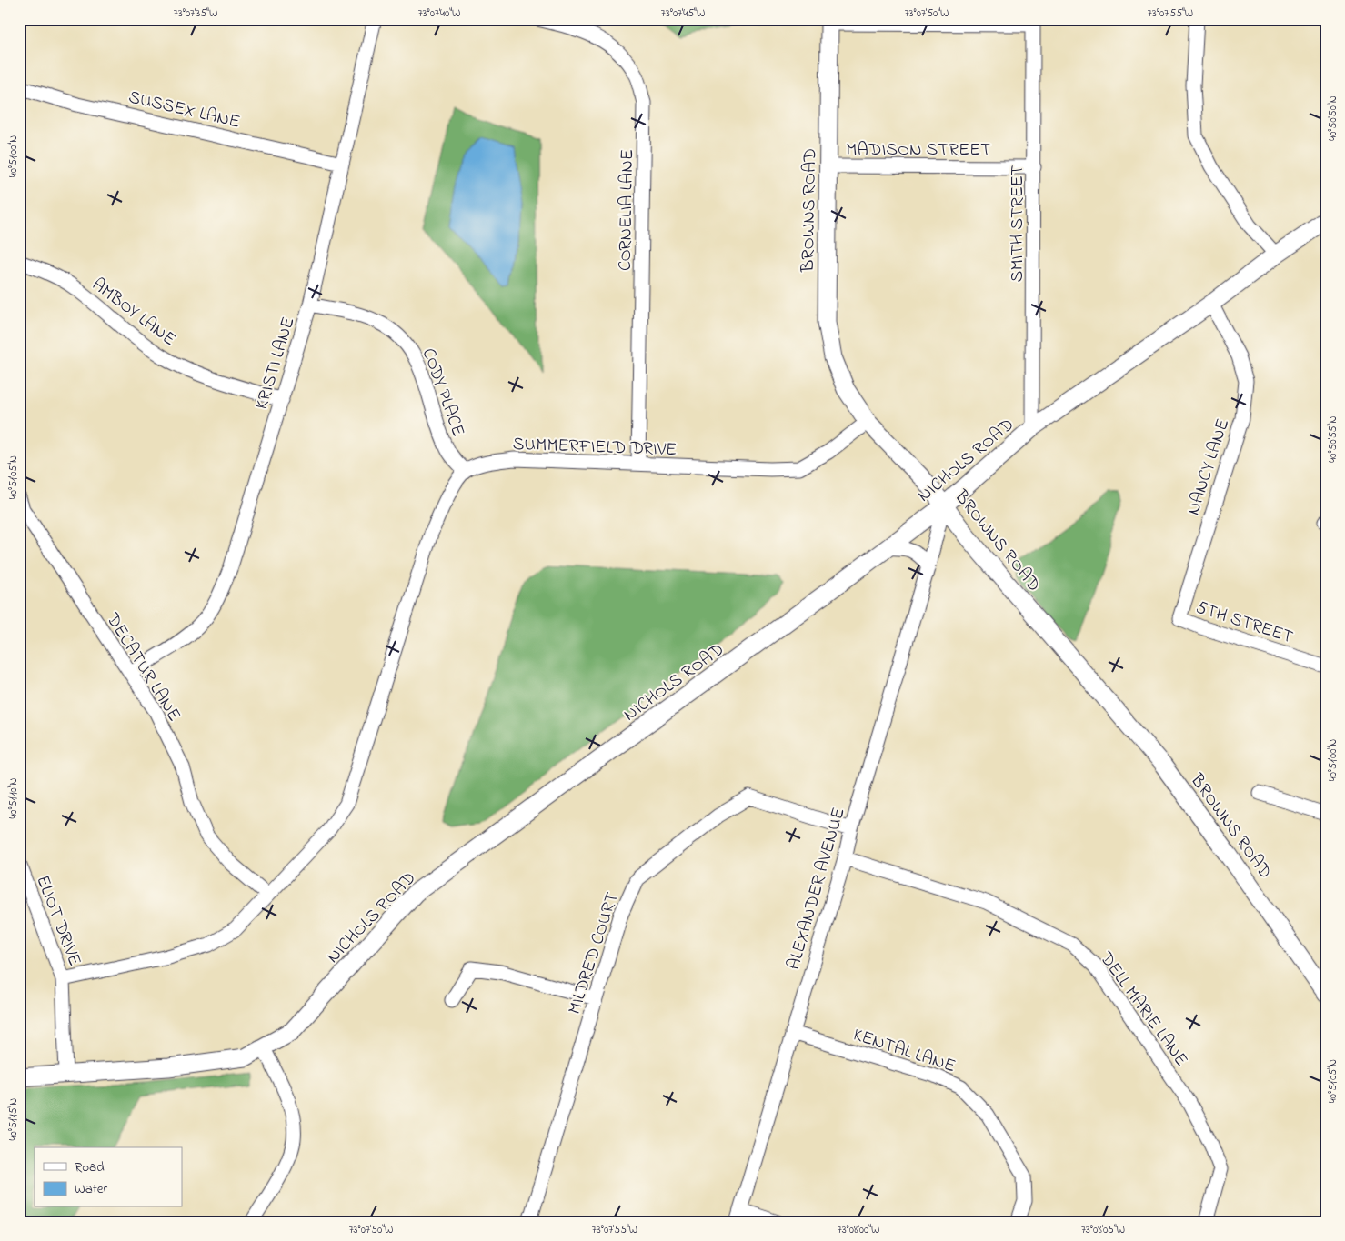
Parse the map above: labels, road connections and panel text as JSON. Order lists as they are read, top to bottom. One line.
{"streets":{"street":["SUSSEX LANE","MADISON STREET","CORNELIA LANE","BROWNS ROAD","SMITH STREET","AMBOY LANE","KRISTI LANE","CODY PLACE","SUMMERFIELD DRIVE","NICHOLS ROAD","NANCY LANE","5TH STREET","DECATUR LANE","ALEXANDER AVENUE","ELIOT DRIVE","MILDRED COURT","DELL MARIE LANE","KENTAL LANE"]},"crossings":[["SUSSEX LANE","KRISTI LANE"],["MADISON STREET","BROWNS ROAD"],["MADISON STREET","SMITH STREET"],["CORNELIA LANE","SUMMERFIELD DRIVE"],["BROWNS ROAD","SUMMERFIELD DRIVE"],["BROWNS ROAD","NICHOLS ROAD"],["BROWNS ROAD","ALEXANDER AVENUE"],["SMITH STREET","NICHOLS ROAD"],["AMBOY LANE","KRISTI LANE"],["KRISTI LANE","CODY PLACE"],["KRISTI LANE","DECATUR LANE"],["CODY PLACE","SUMMERFIELD DRIVE"],["NICHOLS ROAD","NANCY LANE"],["NICHOLS ROAD","ALEXANDER AVENUE"],["NICHOLS ROAD","ELIOT DRIVE"],["NANCY LANE","5TH STREET"],["ALEXANDER AVENUE","MILDRED COURT"],["ALEXANDER AVENUE","DELL MARIE LANE"],["ALEXANDER AVENUE","KENTAL LANE"]],"legend":["Road","Water"],"coordinates":["73°07'35\"W","73°07'40\"W","73°07'45\"W","73°07'50\"W","73°07'55\"W","40°50'50\"N","40°51'00\"N","40°50'55\"N","40°51'05\"N","40°51'10\"N","40°51'15\"N","73°08'00\"W","73°08'05\"W"]}
